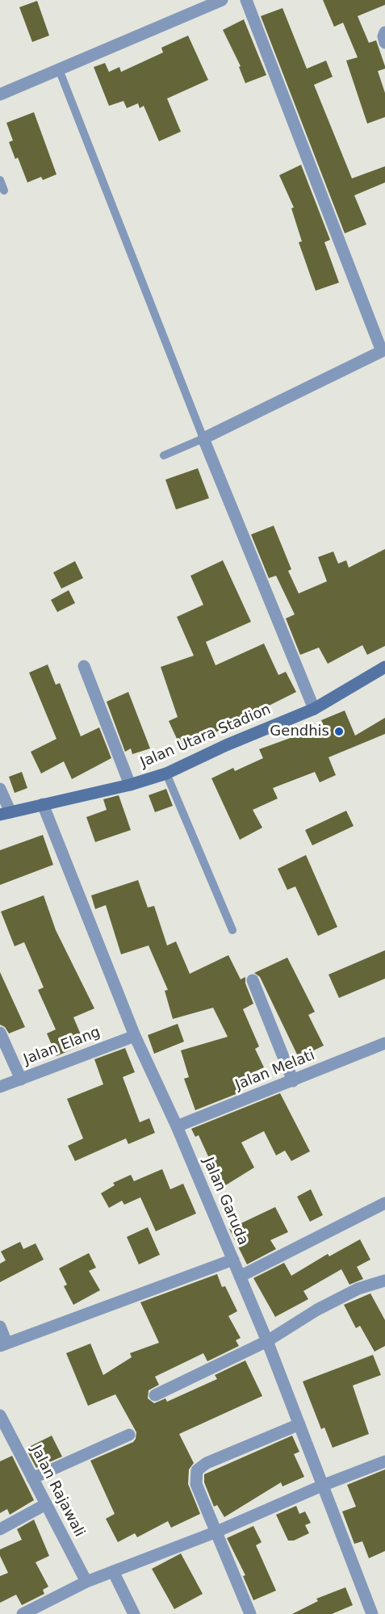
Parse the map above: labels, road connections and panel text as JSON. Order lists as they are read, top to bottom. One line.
{"streets":{"street":["Jalan Utara Stadion","Jalan Elang","Jalan Melati","Jalan Garuda","Jalan Rajawali"]},"crossings":[["Jalan Utara Stadion","Jalan Garuda"],["Jalan Elang","Jalan Garuda"],["Jalan Melati","Jalan Garuda"]],"places":["Gendhis"]}
